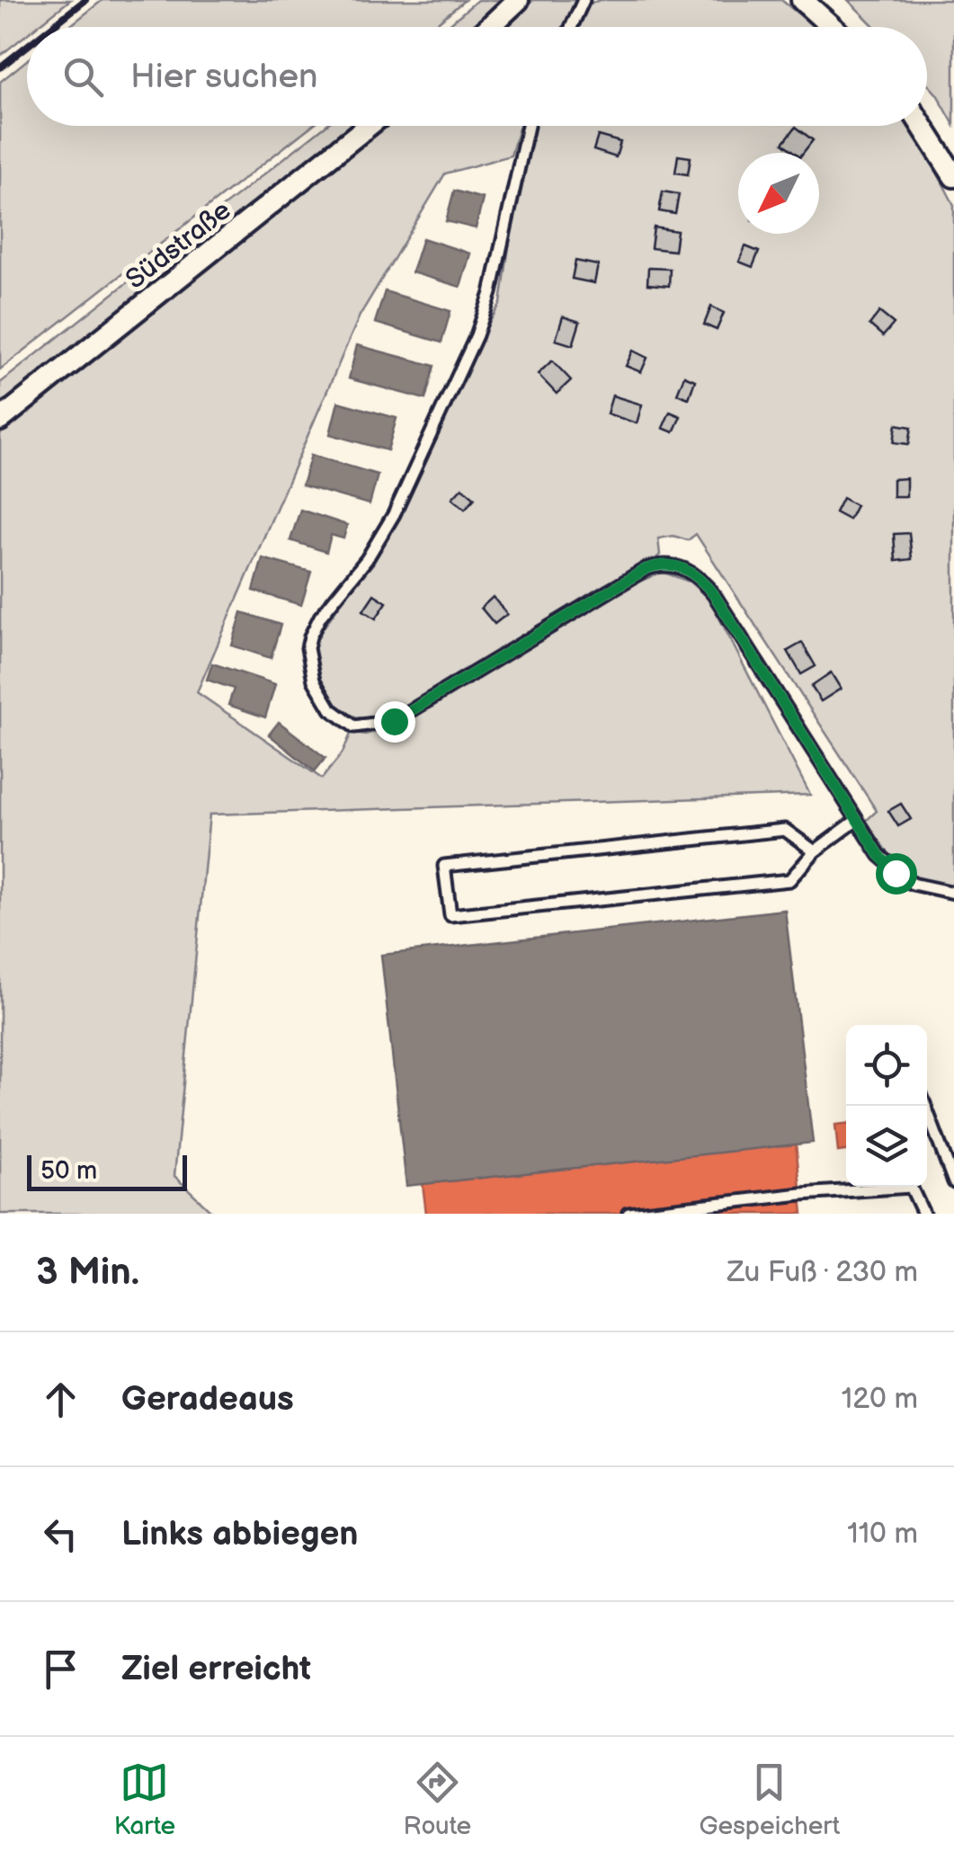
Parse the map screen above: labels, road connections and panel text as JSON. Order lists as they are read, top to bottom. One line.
{"streets":{"street":["Südstraße"]},"scale_bar":"50 m","north":"bottom left","page":{"search":"Hier suchen","scale":"50 m","heading":["3 Min.","Zu Fuß · 230 m"],"list":[["Geradeaus","120 m"],["Links abbiegen","110 m"],"Ziel erreicht"],"nav":["Karte","Route","Gespeichert"]}}
